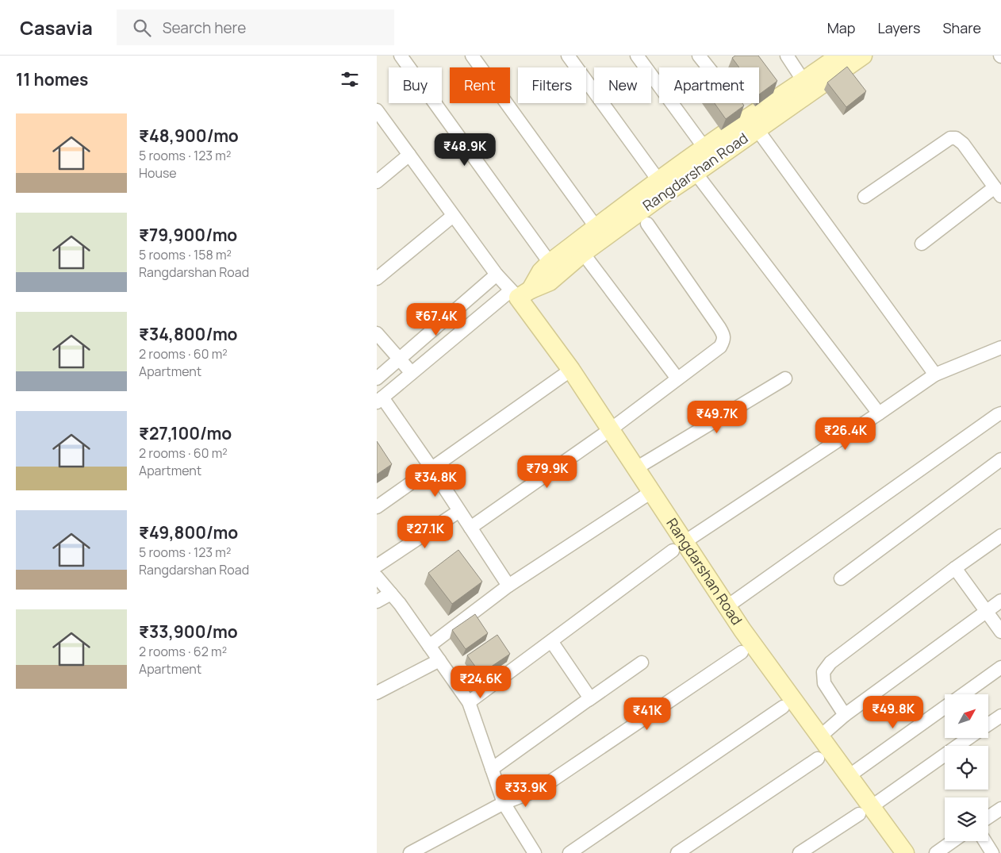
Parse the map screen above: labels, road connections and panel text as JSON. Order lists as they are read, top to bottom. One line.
{"streets":{"street":["Rangdarshan Road"]},"north":"top right","page":{"header":"Casavia","search":"Search here","nav":["Map","Layers","Share"],"heading":"11 homes","chip":["Buy","Rent","Filters","New","Apartment"],"list":[{"name":"₹48,900/mo","note":"5 rooms · 123 m² · House"},{"name":"₹79,900/mo","note":"5 rooms · 158 m² · Rangdarshan Road"},{"name":"₹34,800/mo","note":"2 rooms · 60 m² · Apartment"},{"name":"₹27,100/mo","note":"2 rooms · 60 m² · Apartment"},{"name":"₹49,800/mo","note":"5 rooms · 123 m² · Rangdarshan Road"},{"name":"₹33,900/mo","note":"2 rooms · 62 m² · Apartment"}],"price":["₹48.9K","₹67.4K","₹49.7K","₹26.4K","₹79.9K","₹34.8K","₹27.1K","₹24.6K","₹49.8K","₹41K","₹33.9K"]}}
